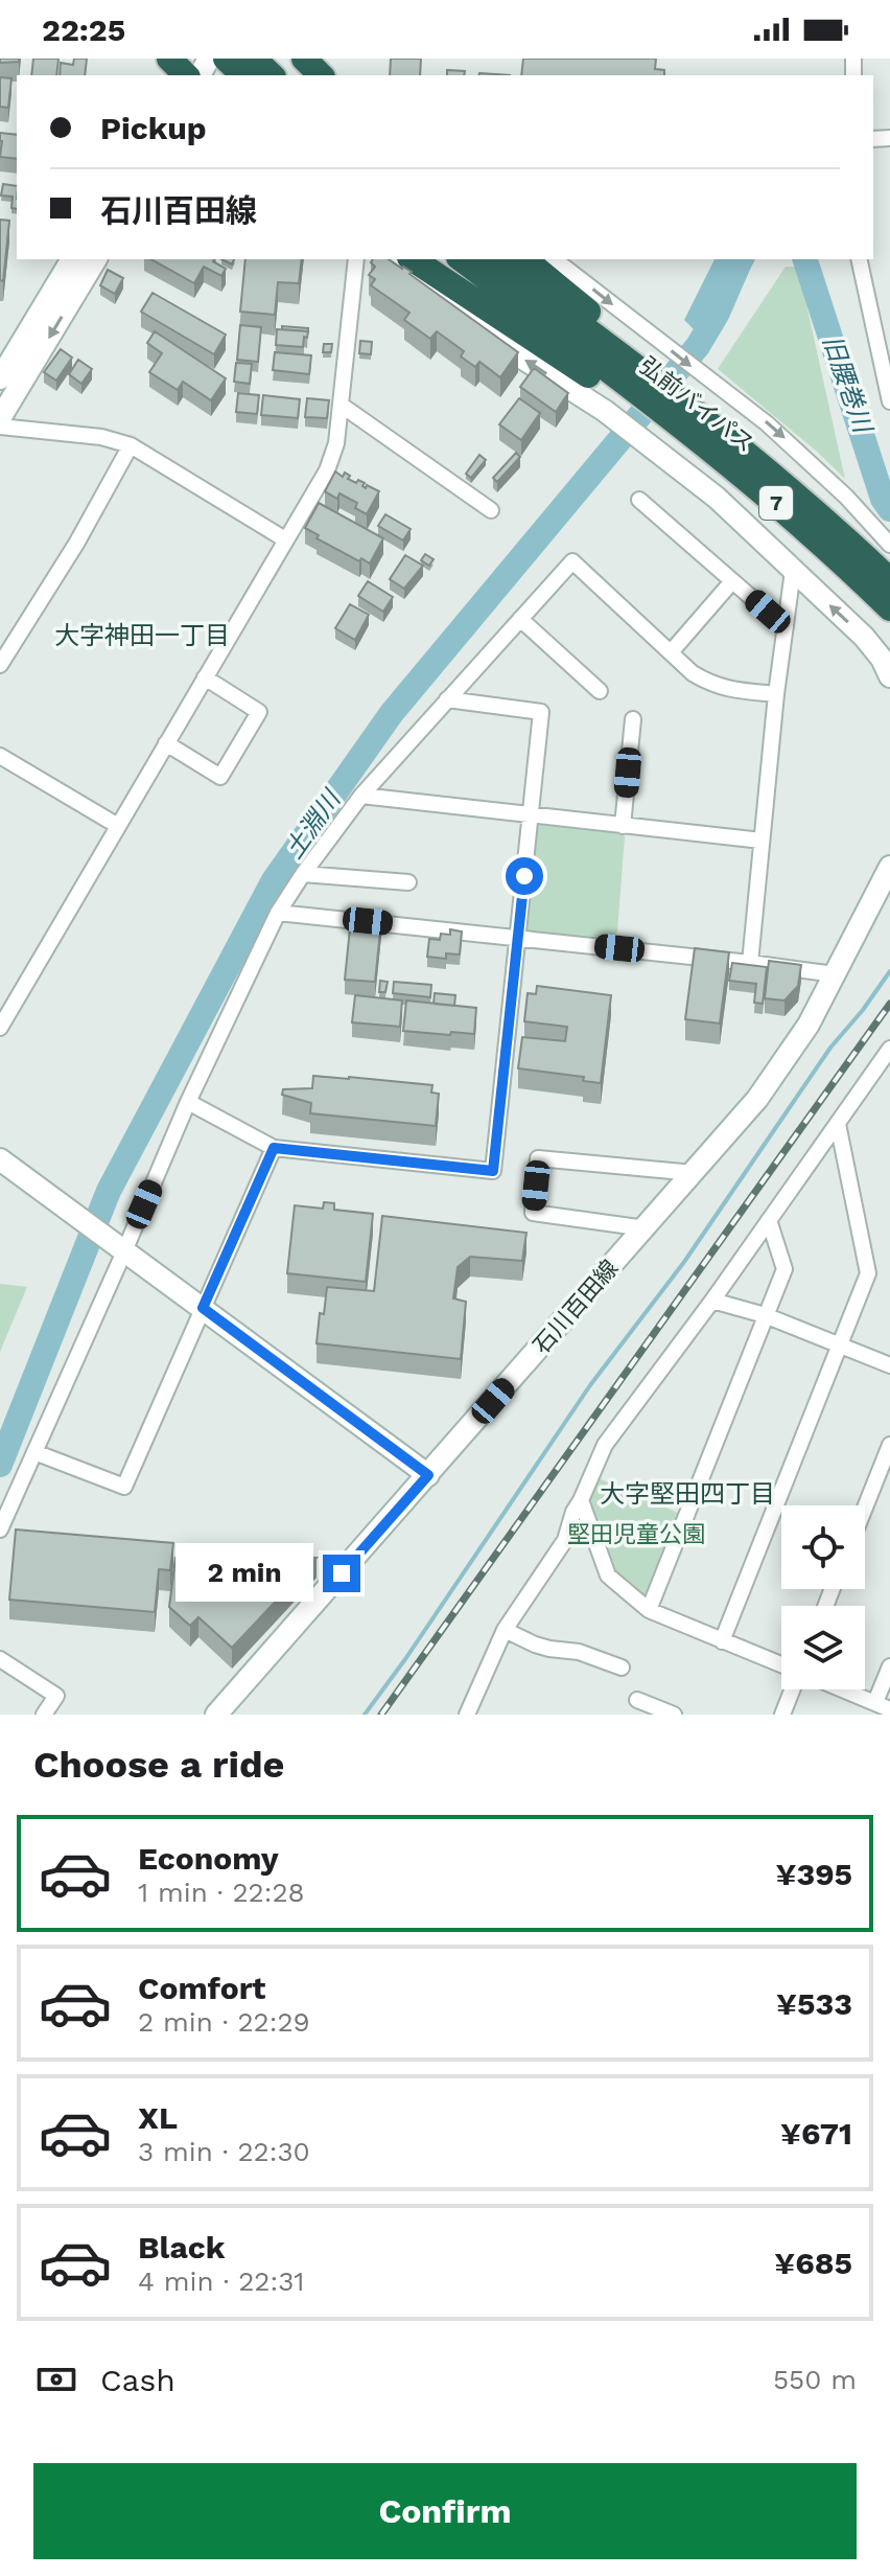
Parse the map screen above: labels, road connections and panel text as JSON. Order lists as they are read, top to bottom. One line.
{"streets":{"highway":["弘前バイパス","7"],"street":["石川百田線"]},"districts":["大字神田一丁目","大字堅田四丁目"],"water":["旧腰巻川","土淵川"],"parks":["堅田児童公園"],"page":{"status":"22:25","banner":["Pickup","石川百田線"],"bubble":"2 min","heading":"Choose a ride","list":[{"name":"Economy","note":"1 min · 22:28","value":"¥395"},{"name":"Comfort","note":"2 min · 22:29","value":"¥533"},{"name":"XL","note":"3 min · 22:30","value":"¥671"},{"name":"Black","note":"4 min · 22:31","value":"¥685"}],"pay":["Cash","550 m"],"buttons":"Confirm"}}
